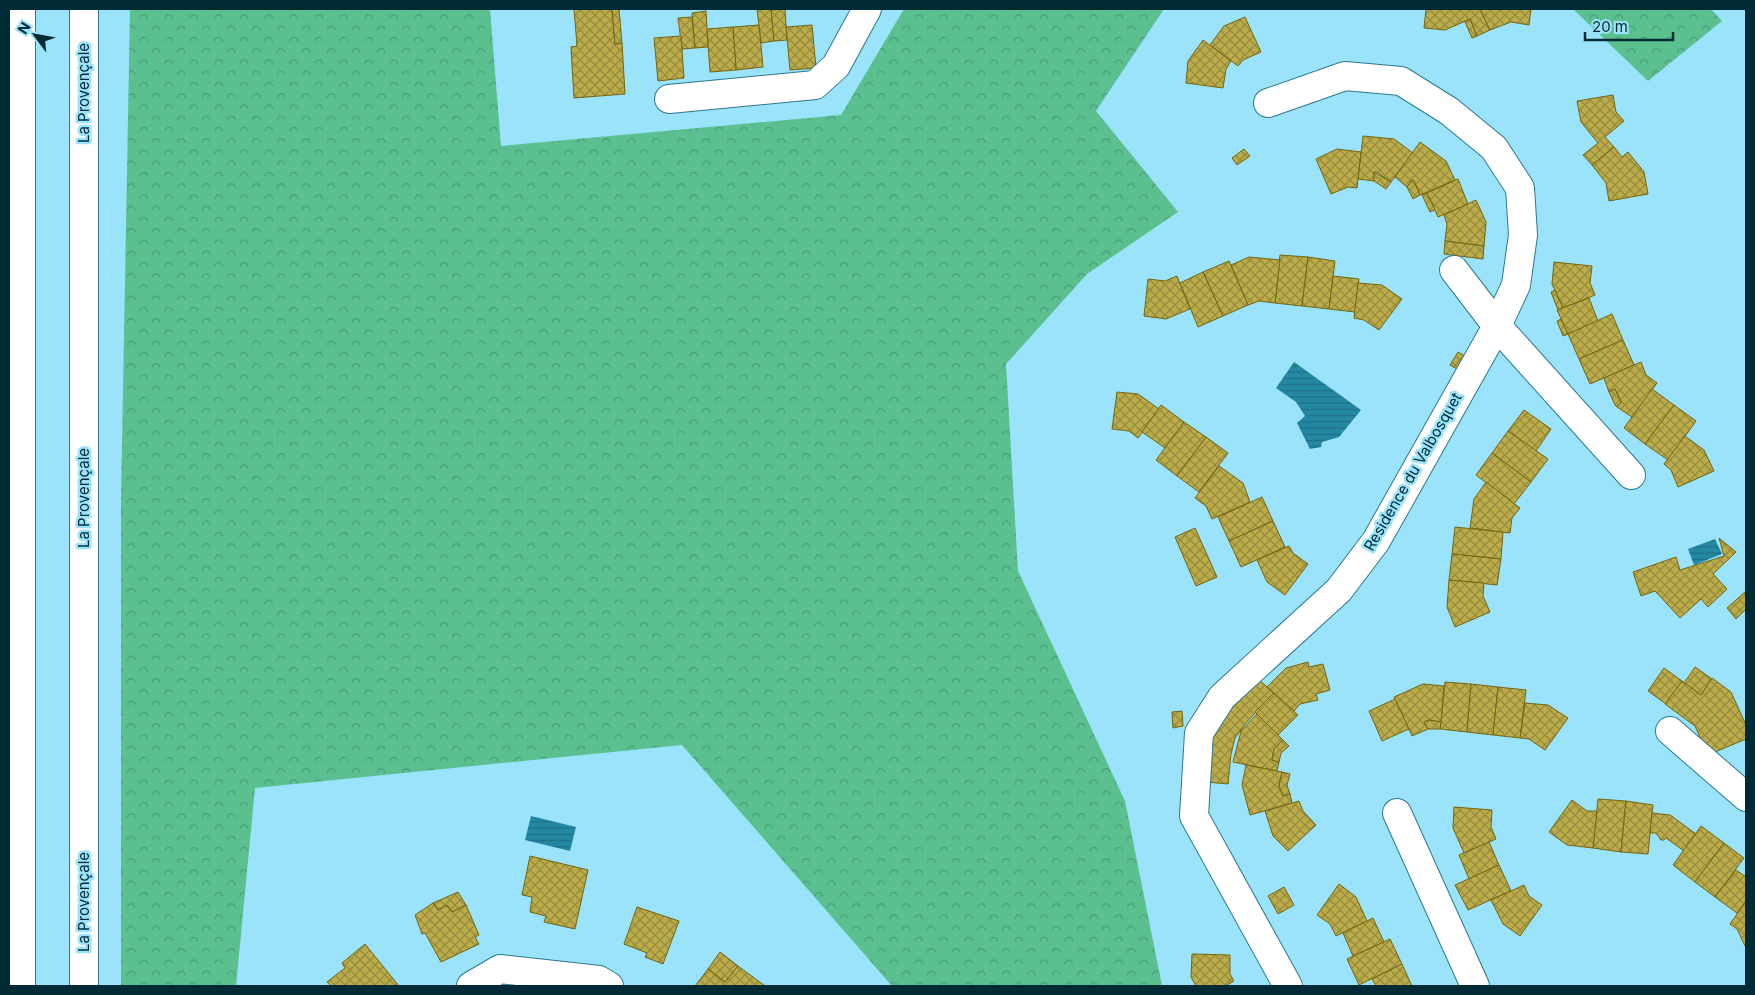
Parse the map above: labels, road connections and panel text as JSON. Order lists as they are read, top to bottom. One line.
{"streets":{"main road":["La Provençale","Residence du Valbosquet"]},"scale_bar":"20 m","north":"top left"}
